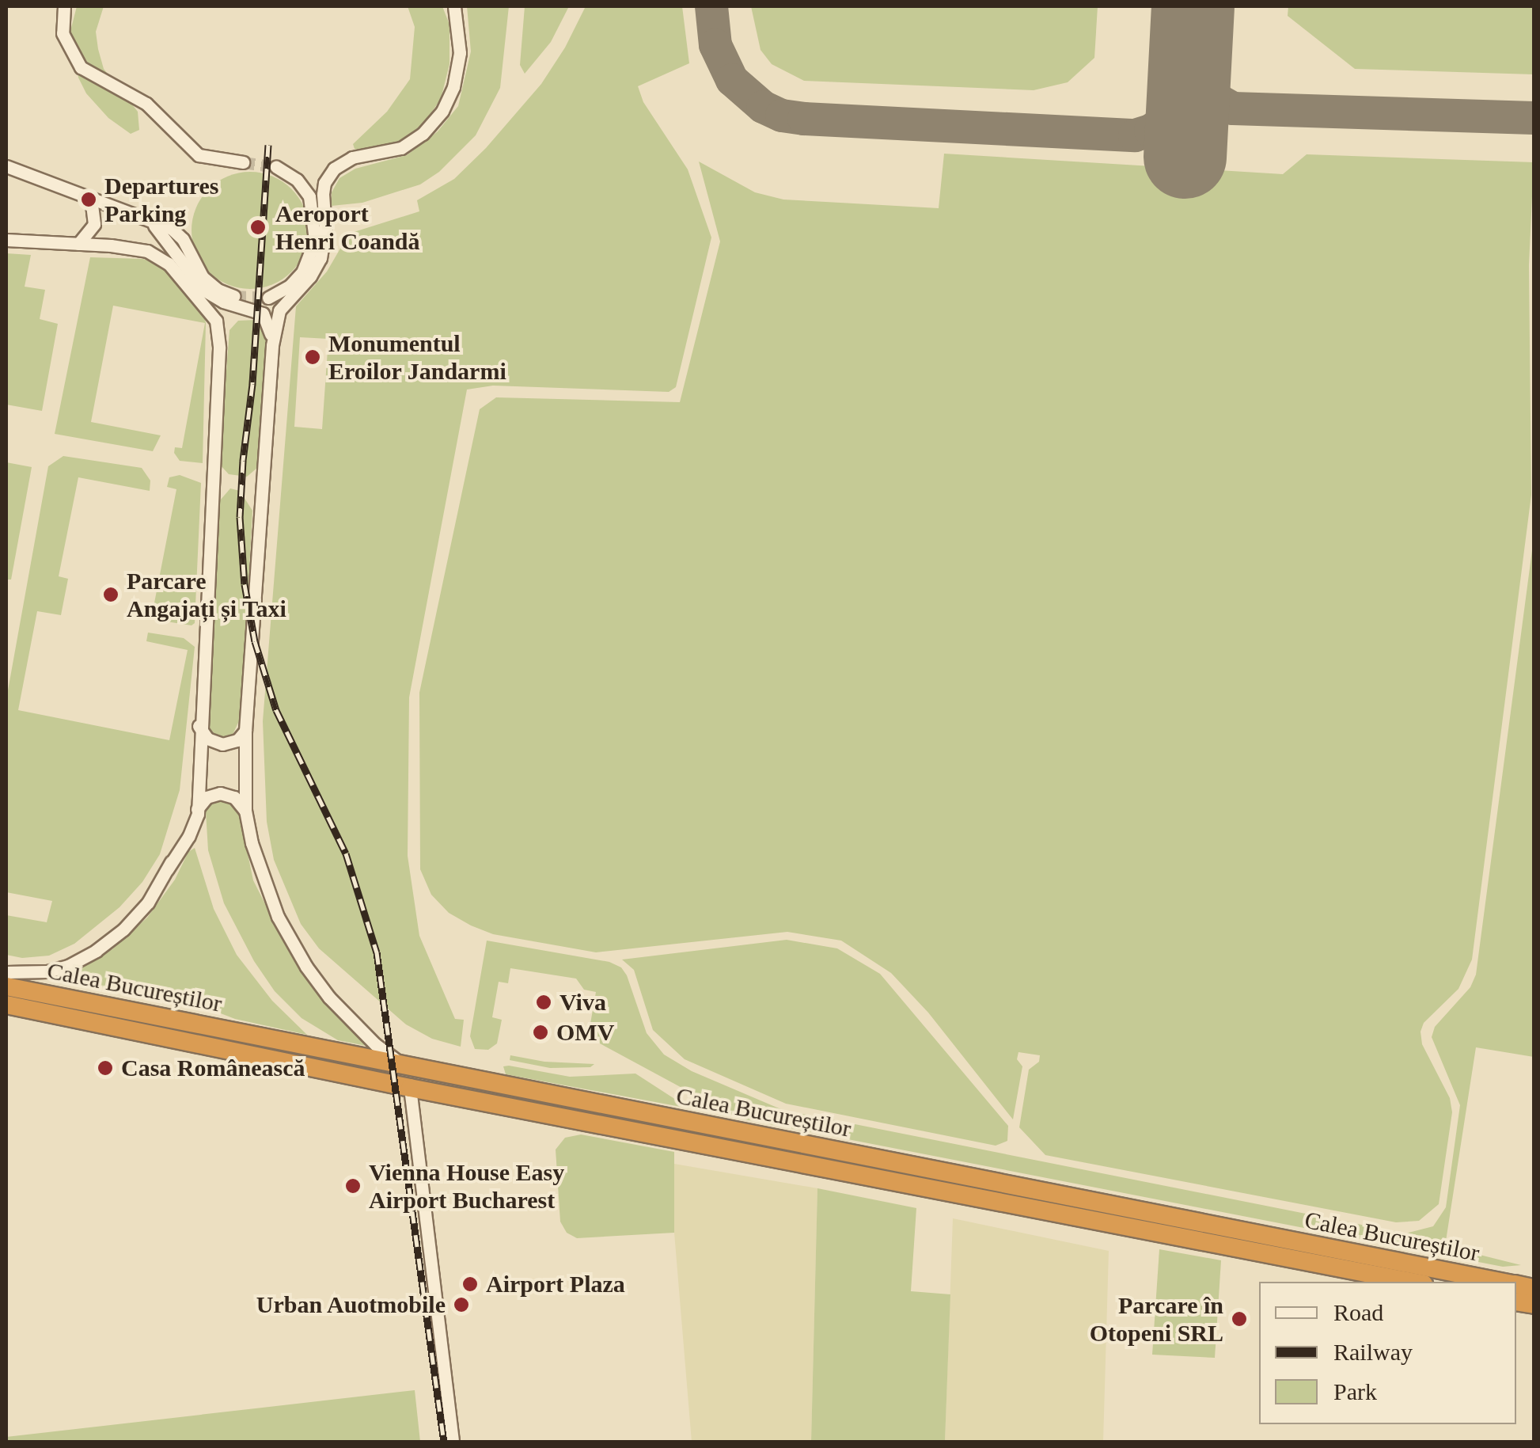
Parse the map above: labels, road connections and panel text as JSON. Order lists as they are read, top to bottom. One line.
{"streets":{"highway":["Calea Bucureștilor"]},"places":["Departures Parking","Aeroport Henri Coandă","Monumentul Eroilor Jandarmi","Parcare Angajați și Taxi","Viva","OMV","Casa Românească","Vienna House Easy Airport Bucharest","Airport Plaza","Urban Auotmobile","Parcare în Otopeni SRL"],"legend":["Road","Railway","Park"]}
